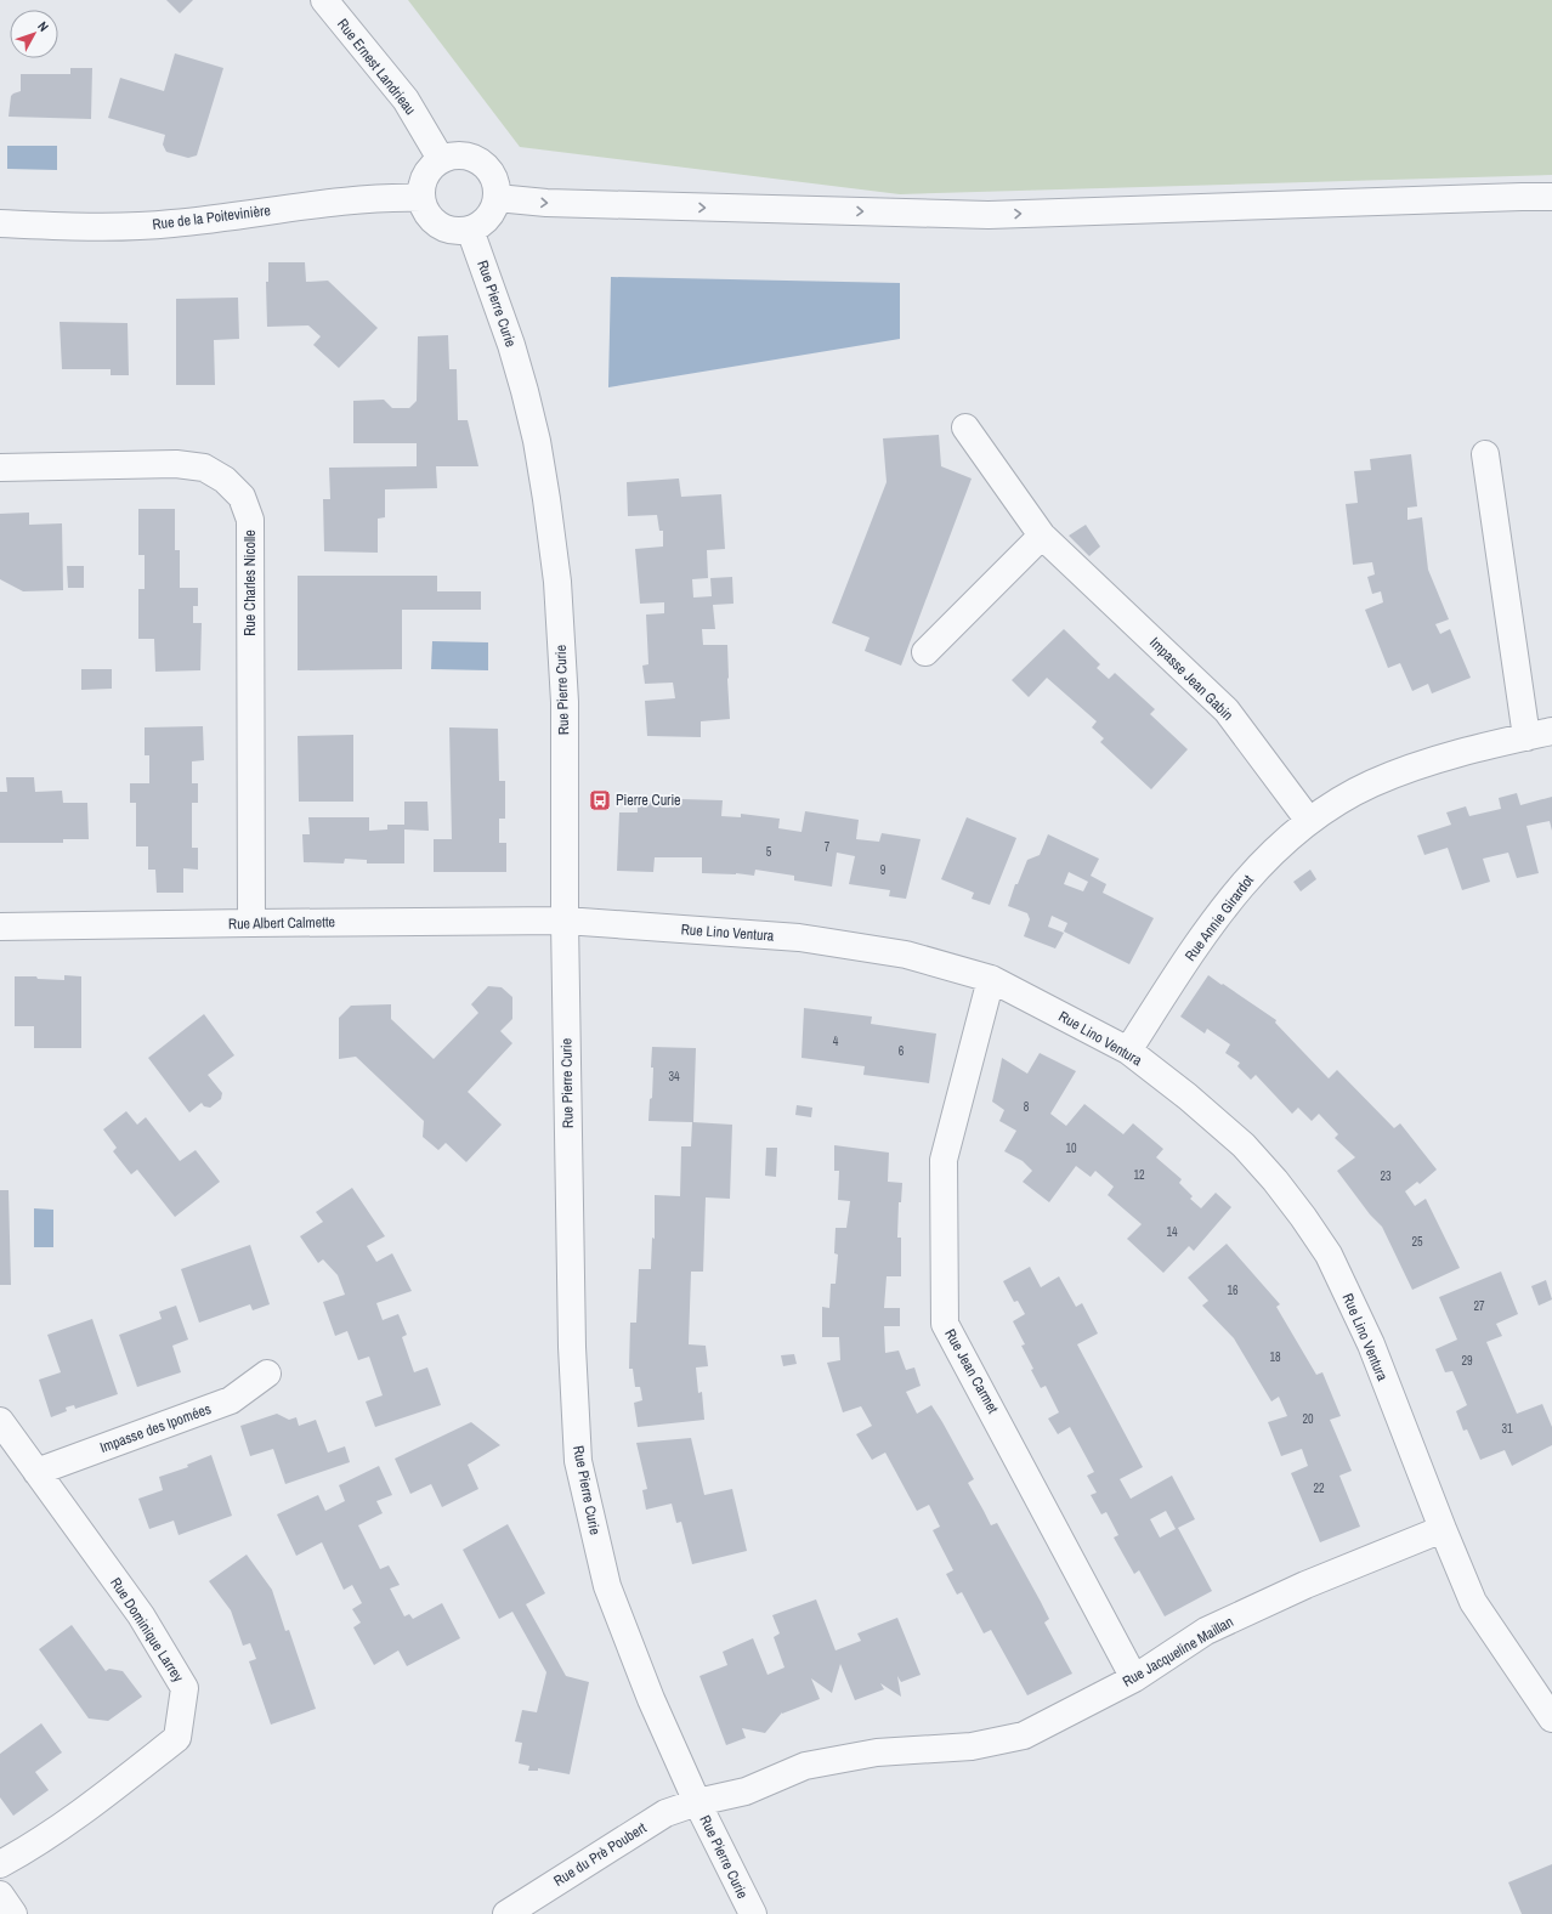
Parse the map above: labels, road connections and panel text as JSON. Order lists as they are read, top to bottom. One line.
{"streets":{"street":["Rue Ernest Landrieau","Rue de la Poitevinière","Rue Pierre Curie","Rue Charles Nicolle","Impasse Jean Gabin","Rue Annie Girardot","Rue Albert Calmette","Rue Lino Ventura","Rue Jean Carmet","Impasse des Ipomées","Rue Dominique Larrey","Rue Jacqueline Maillan","Rue du Prè Poubert"]},"crossings":[["Rue Ernest Landrieau","Rue de la Poitevinière"],["Rue Ernest Landrieau","Rue Pierre Curie"],["Rue de la Poitevinière","Rue Pierre Curie"],["Rue Pierre Curie","Rue Albert Calmette"],["Rue Pierre Curie","Rue Lino Ventura"],["Rue Pierre Curie","Rue Jacqueline Maillan"],["Rue Pierre Curie","Rue du Prè Poubert"],["Rue Charles Nicolle","Rue Albert Calmette"],["Impasse Jean Gabin","Rue Annie Girardot"],["Rue Annie Girardot","Rue Lino Ventura"],["Rue Albert Calmette","Rue Lino Ventura"],["Rue Lino Ventura","Rue Jean Carmet"],["Rue Lino Ventura","Rue Jacqueline Maillan"],["Rue Jean Carmet","Rue Jacqueline Maillan"],["Impasse des Ipomées","Rue Dominique Larrey"],["Rue Jacqueline Maillan","Rue du Prè Poubert"]],"places":{"bus stop":["Pierre Curie"]},"house_numbers":["7","5","9","4","6","34","8","10","12","23","14","25","16","27","18","29","20","31","22"],"north":"top right"}
